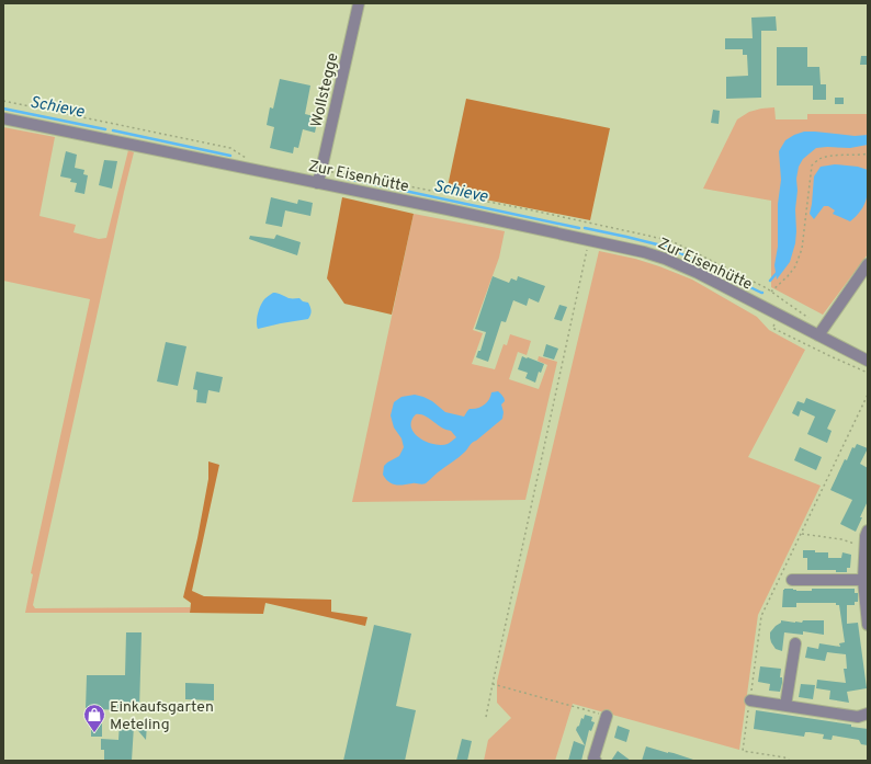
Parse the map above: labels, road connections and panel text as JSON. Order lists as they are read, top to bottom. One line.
{"streets":{"street":["Wollstegge","Zur Eisenhütte"]},"crossings":[["Wollstegge","Zur Eisenhütte"]],"water":["Schieve"],"places":{"shop":["Einkaufsgarten Meteling"]}}
